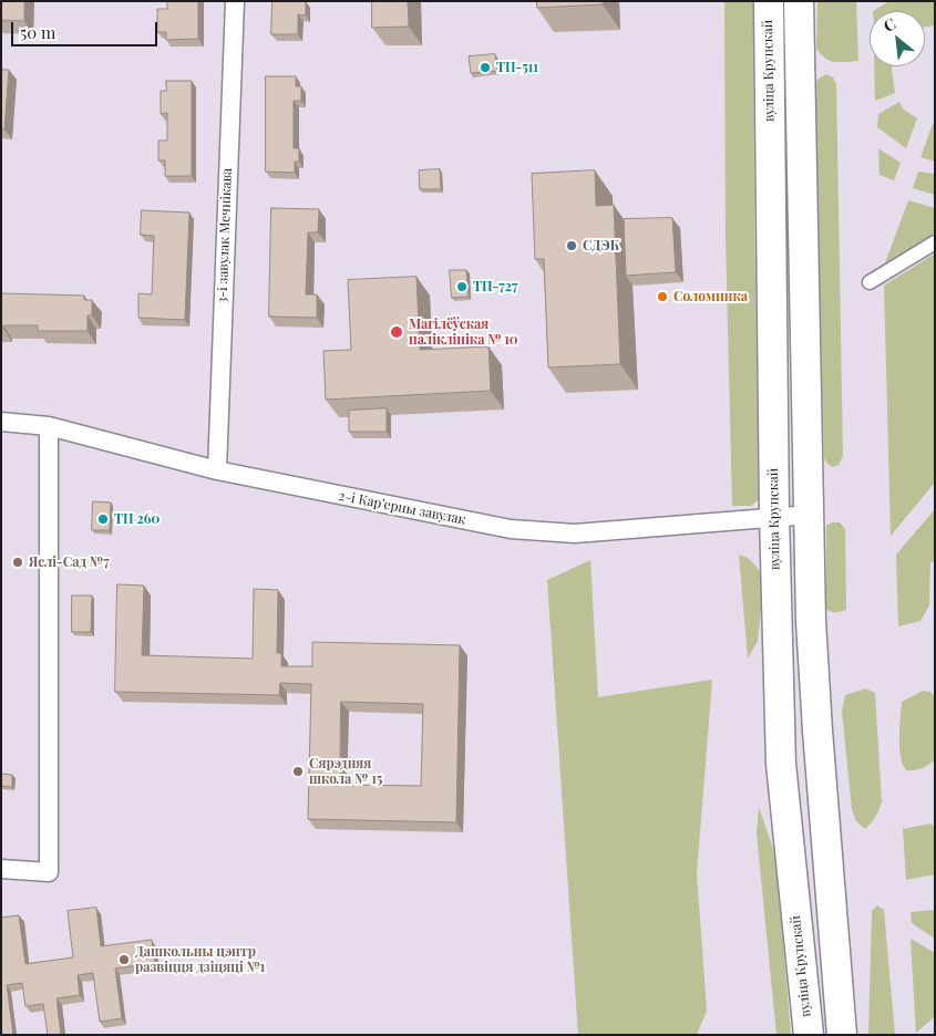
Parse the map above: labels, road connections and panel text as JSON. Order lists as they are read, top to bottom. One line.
{"streets":{"main road":["вуліца Крупскай"],"street":["3-і завулак Мечнікава","2-і Карʼерны завулак"]},"crossings":[["вуліца Крупскай","2-і Карʼерны завулак"],["3-і завулак Мечнікава","2-і Карʼерны завулак"]],"places":["ТП-511","СДЭК","ТП-727","Соломинка","Магілёўская паліклініка № 10","ТП 260","Яслі-Сад №7","Сярэдняя школа № 15","Дашкольны цэнтр развіцця дзіцяці №1"],"scale_bar":"50 m","north":"top left"}
